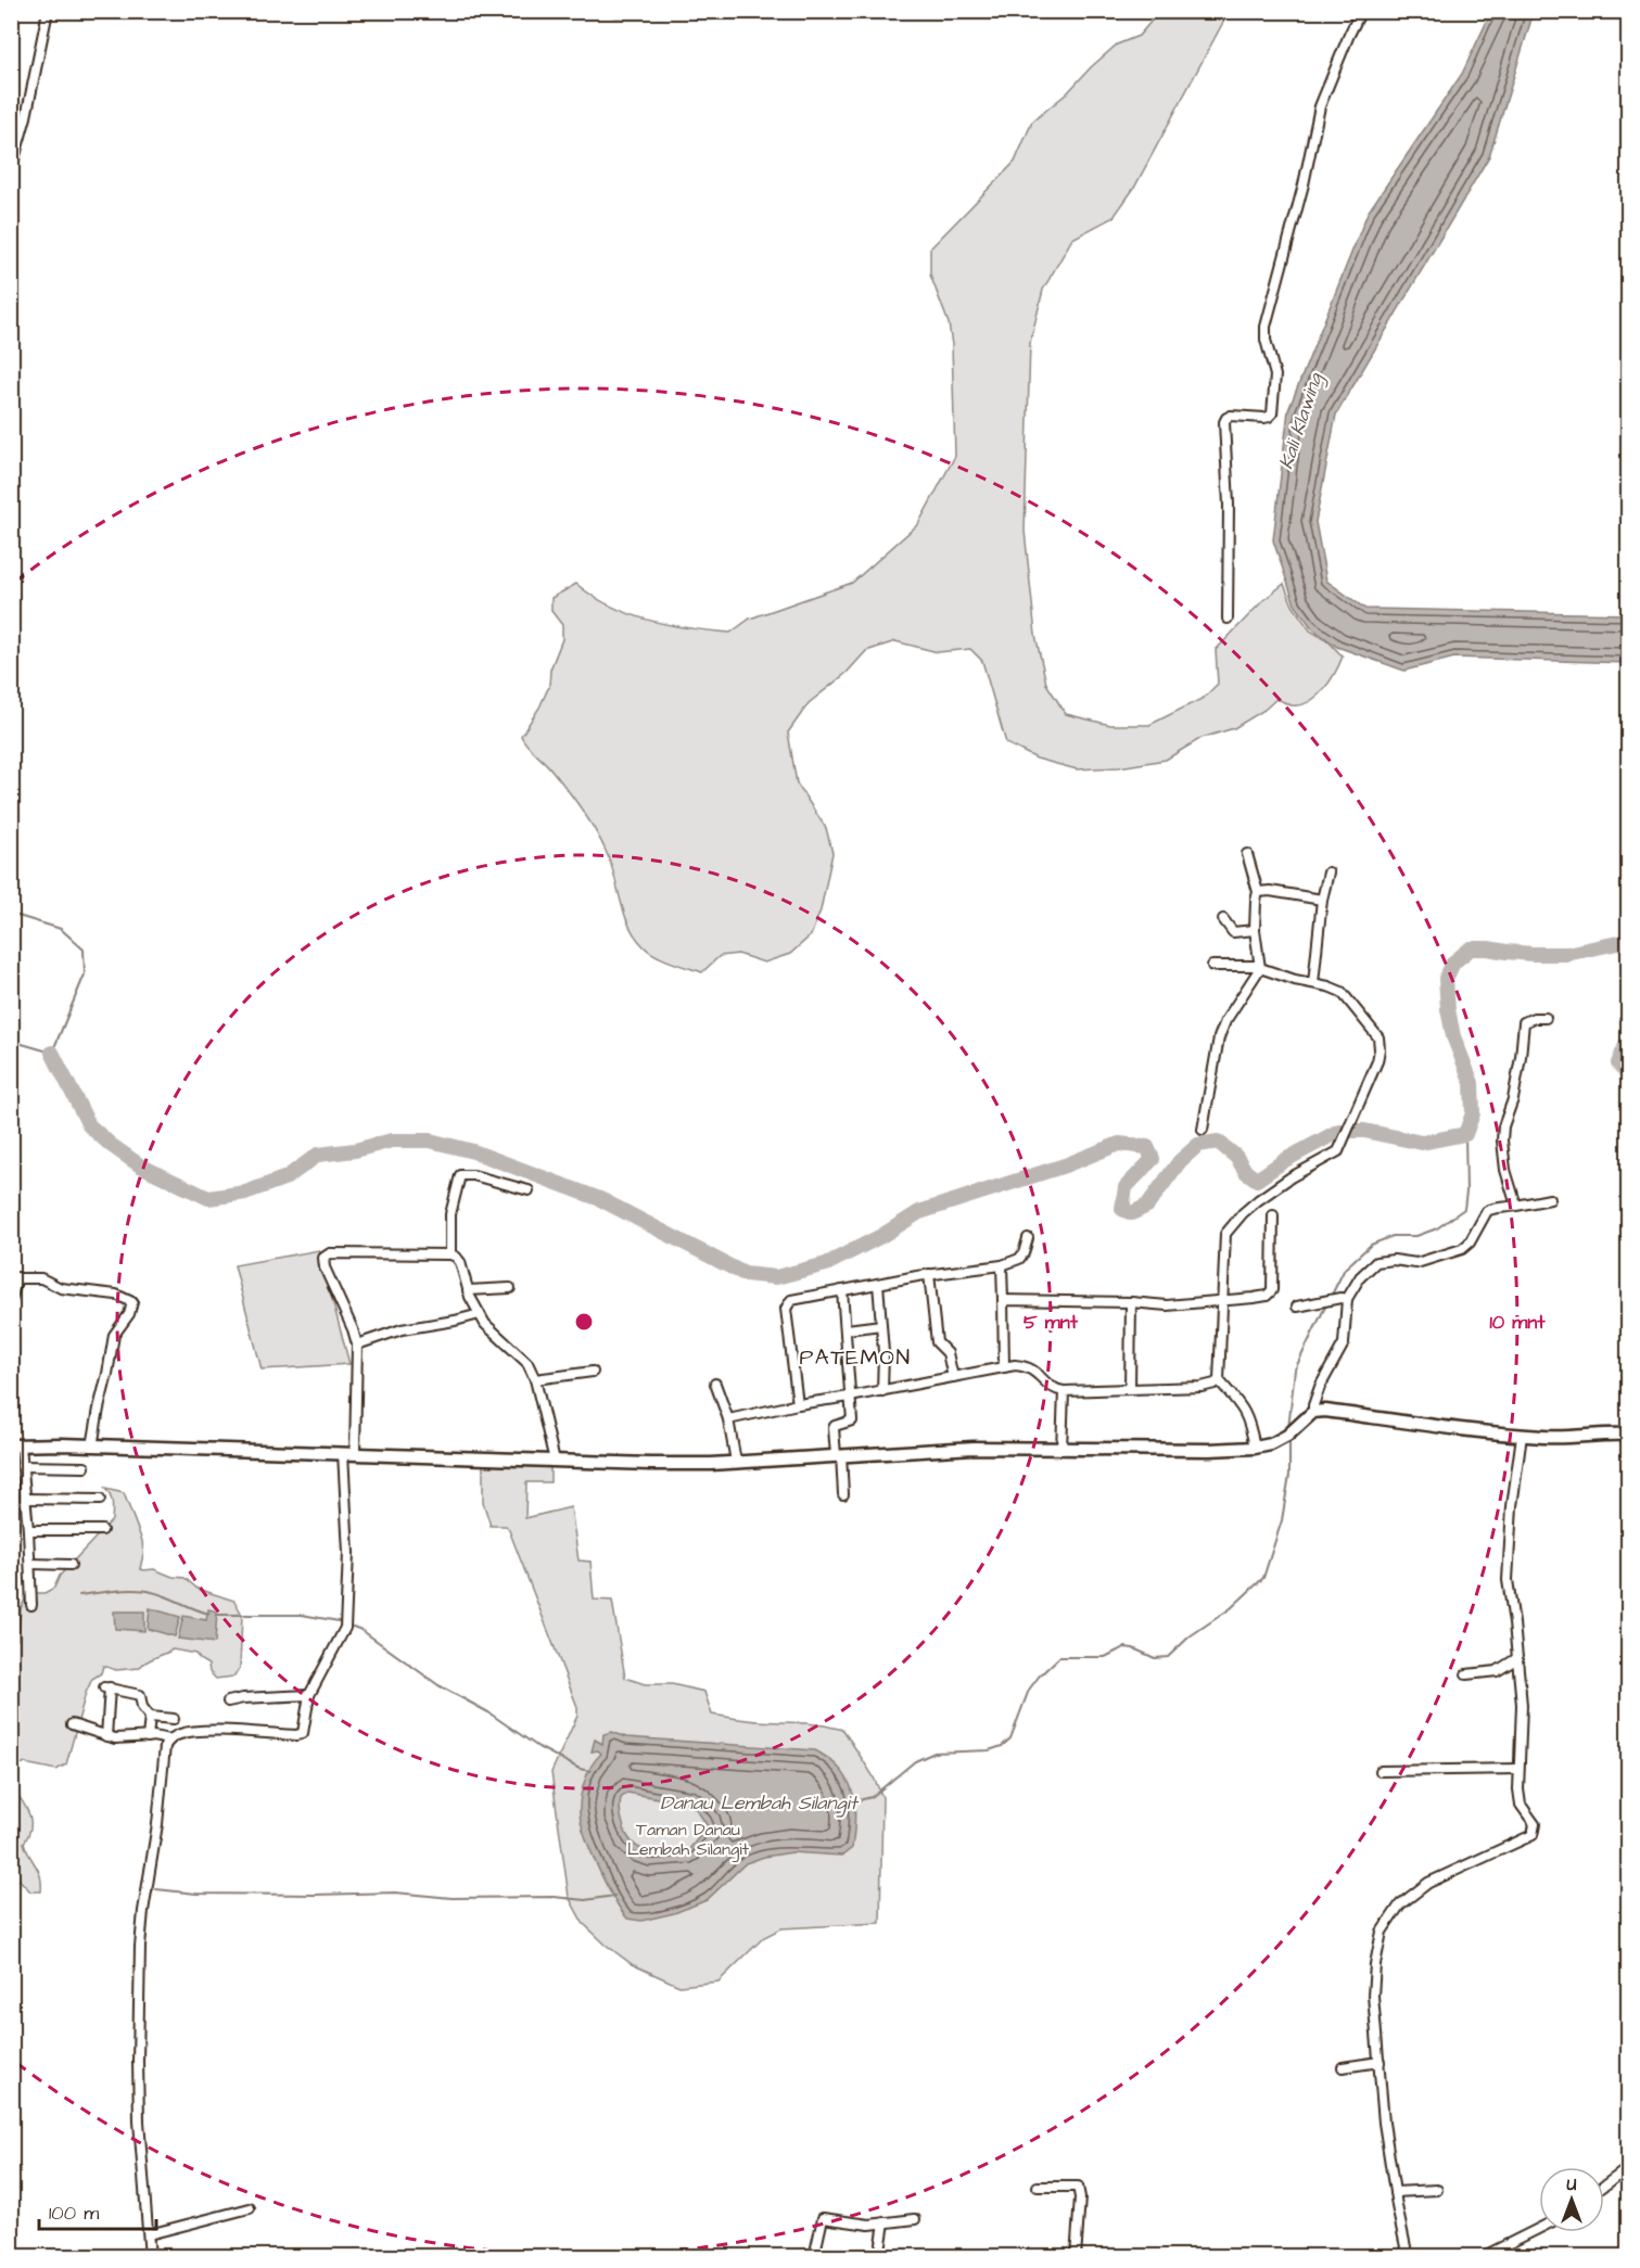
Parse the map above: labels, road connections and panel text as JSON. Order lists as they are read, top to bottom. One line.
{"districts":["PATEMON"],"water":["Kali Klawing","Danau Lembah Silangit"],"parks":["Taman Danau Lembah Silangit"],"scale_bar":"100 m","north":"top","rings":["5 mnt","10 mnt"]}
